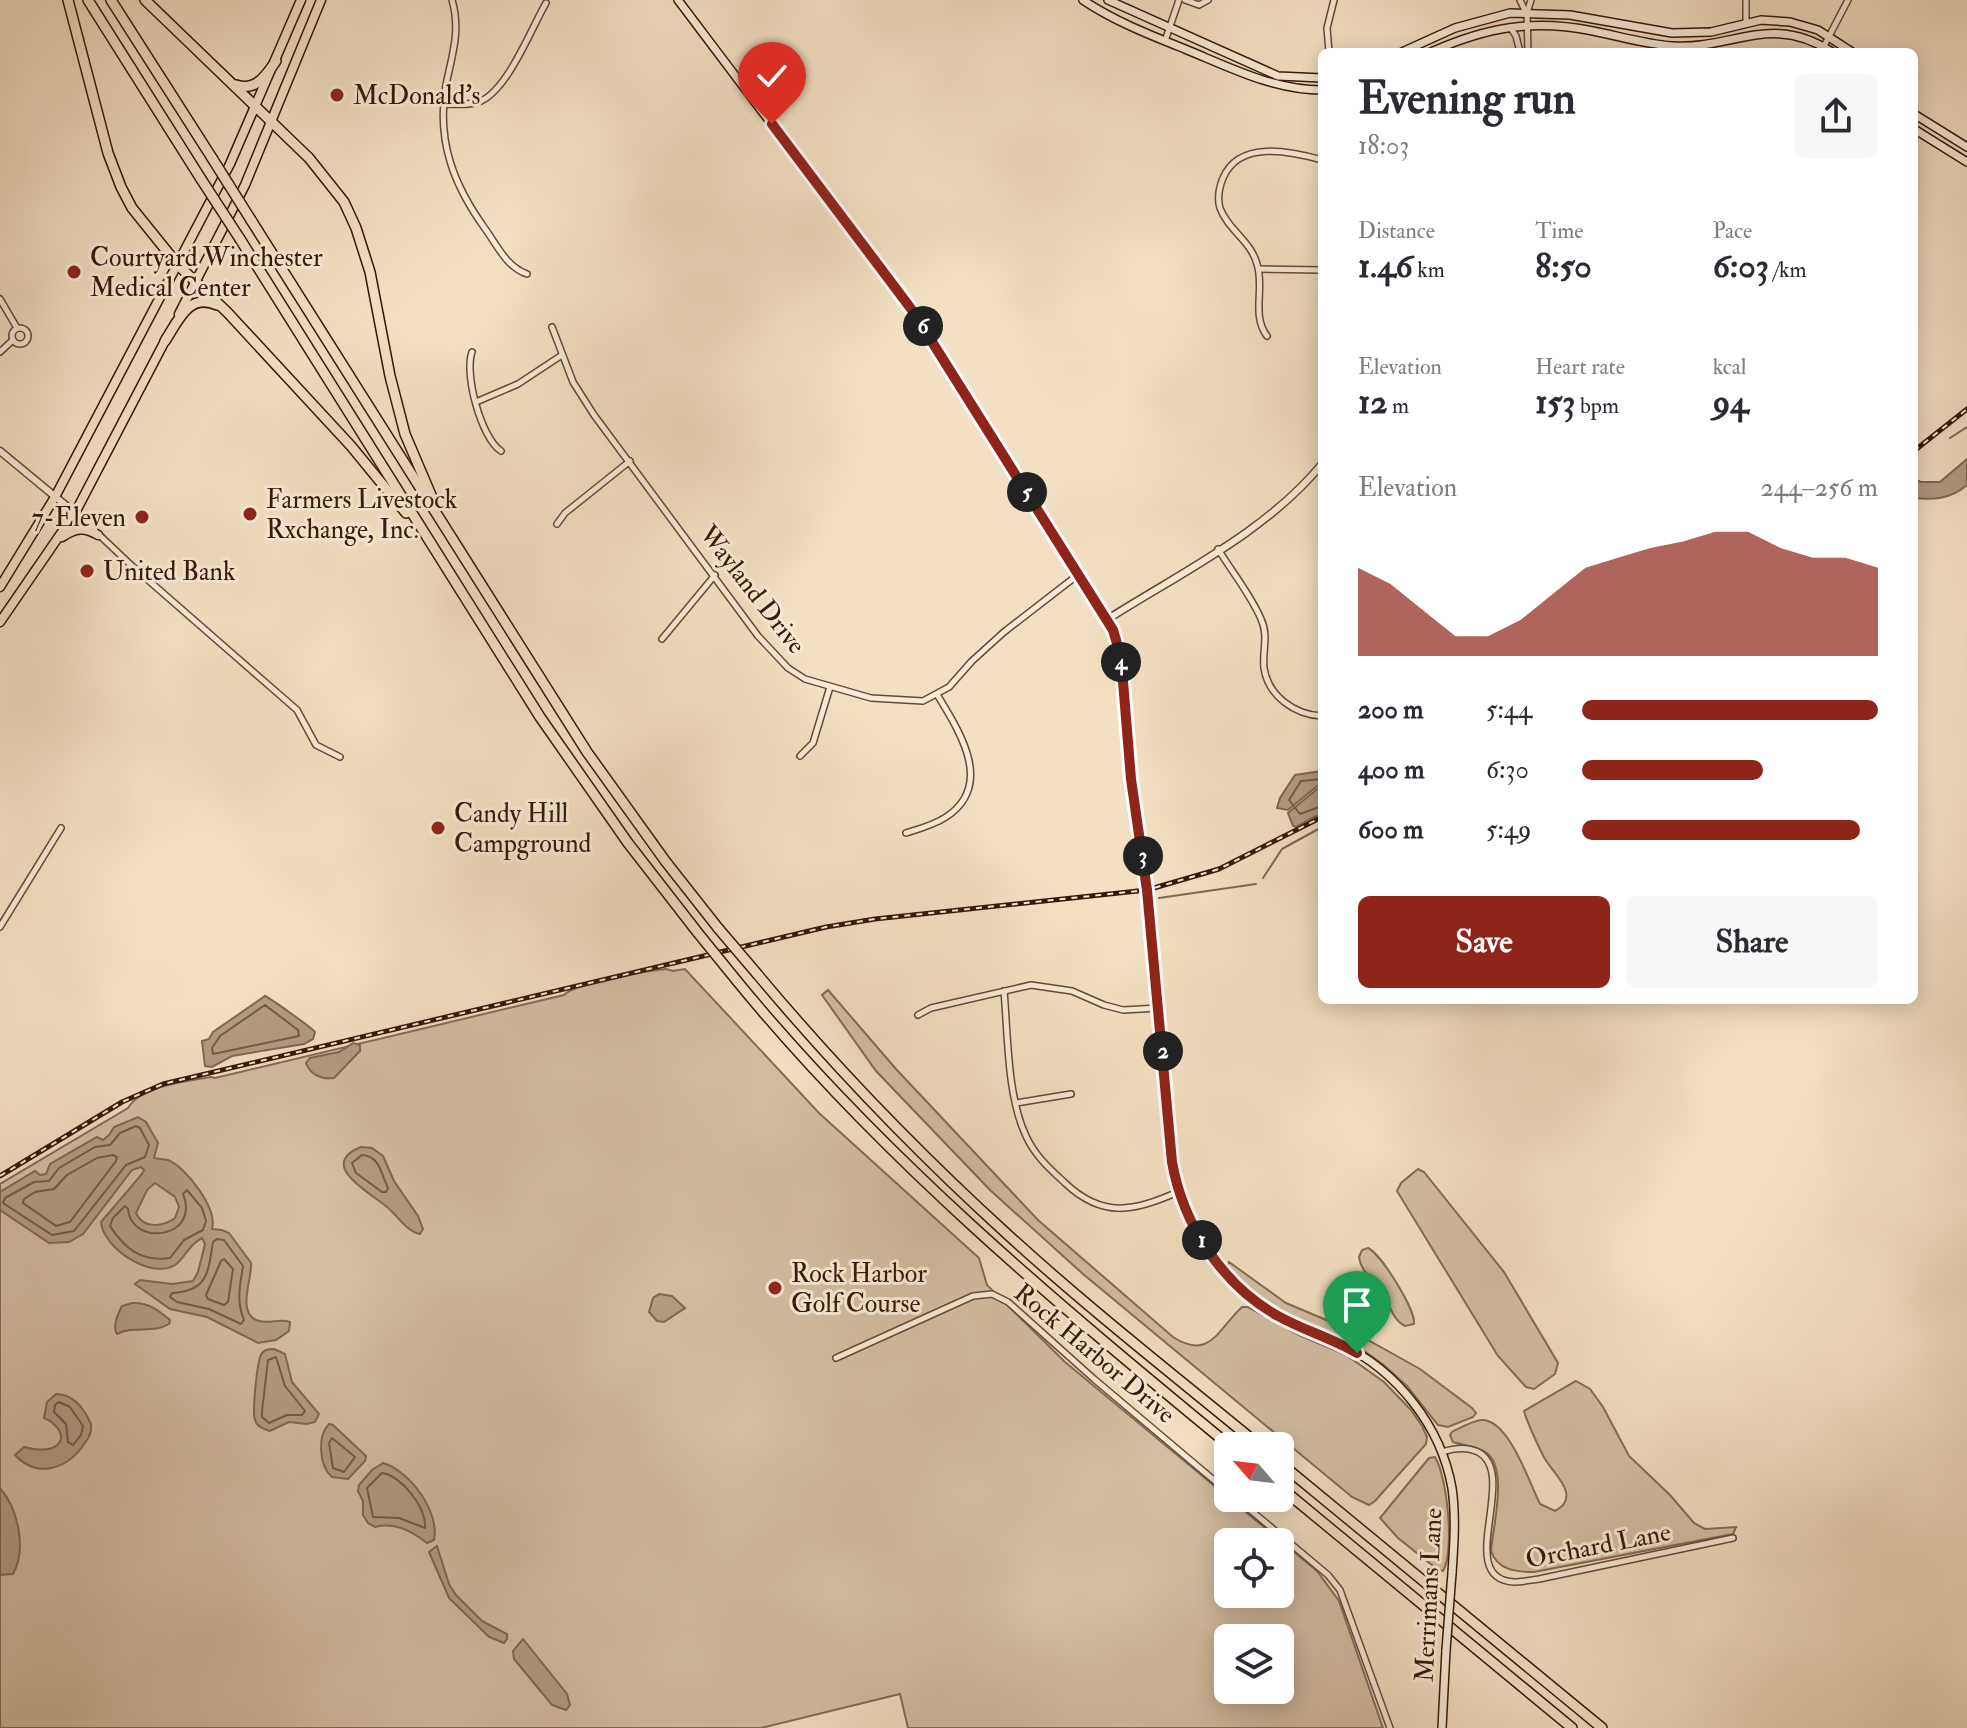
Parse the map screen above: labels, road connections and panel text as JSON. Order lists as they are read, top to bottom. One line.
{"streets":{"main road":["Merrimans Lane"],"street":["Wayland Drive","Rock Harbor Drive","Orchard Lane"]},"crossings":[["Orchard Lane","Merrimans Lane"]],"places":["McDonald's","Courtyard Winchester Medical Center","Farmers Livestock Rxchange, Inc.","7-Eleven","United Bank","Candy Hill Campground","Rock Harbor Golf Course"],"north":"top left","page":{"heading":["Evening run","18:03"],"stats":[["Distance","1.46 km"],["Time","8:50"],["Pace","6:03 /km"],["Elevation","12 m"],["Heart rate","153 bpm"],["kcal","94"]],"pins":["6","5","4","3","2","1"],"chart":["Elevation","244–256 m"],"list":[{"name":"200 m","note":"5:44"},{"name":"400 m","note":"6:30"},{"name":"600 m","note":"5:49"}],"buttons":["Save","Share"]}}
